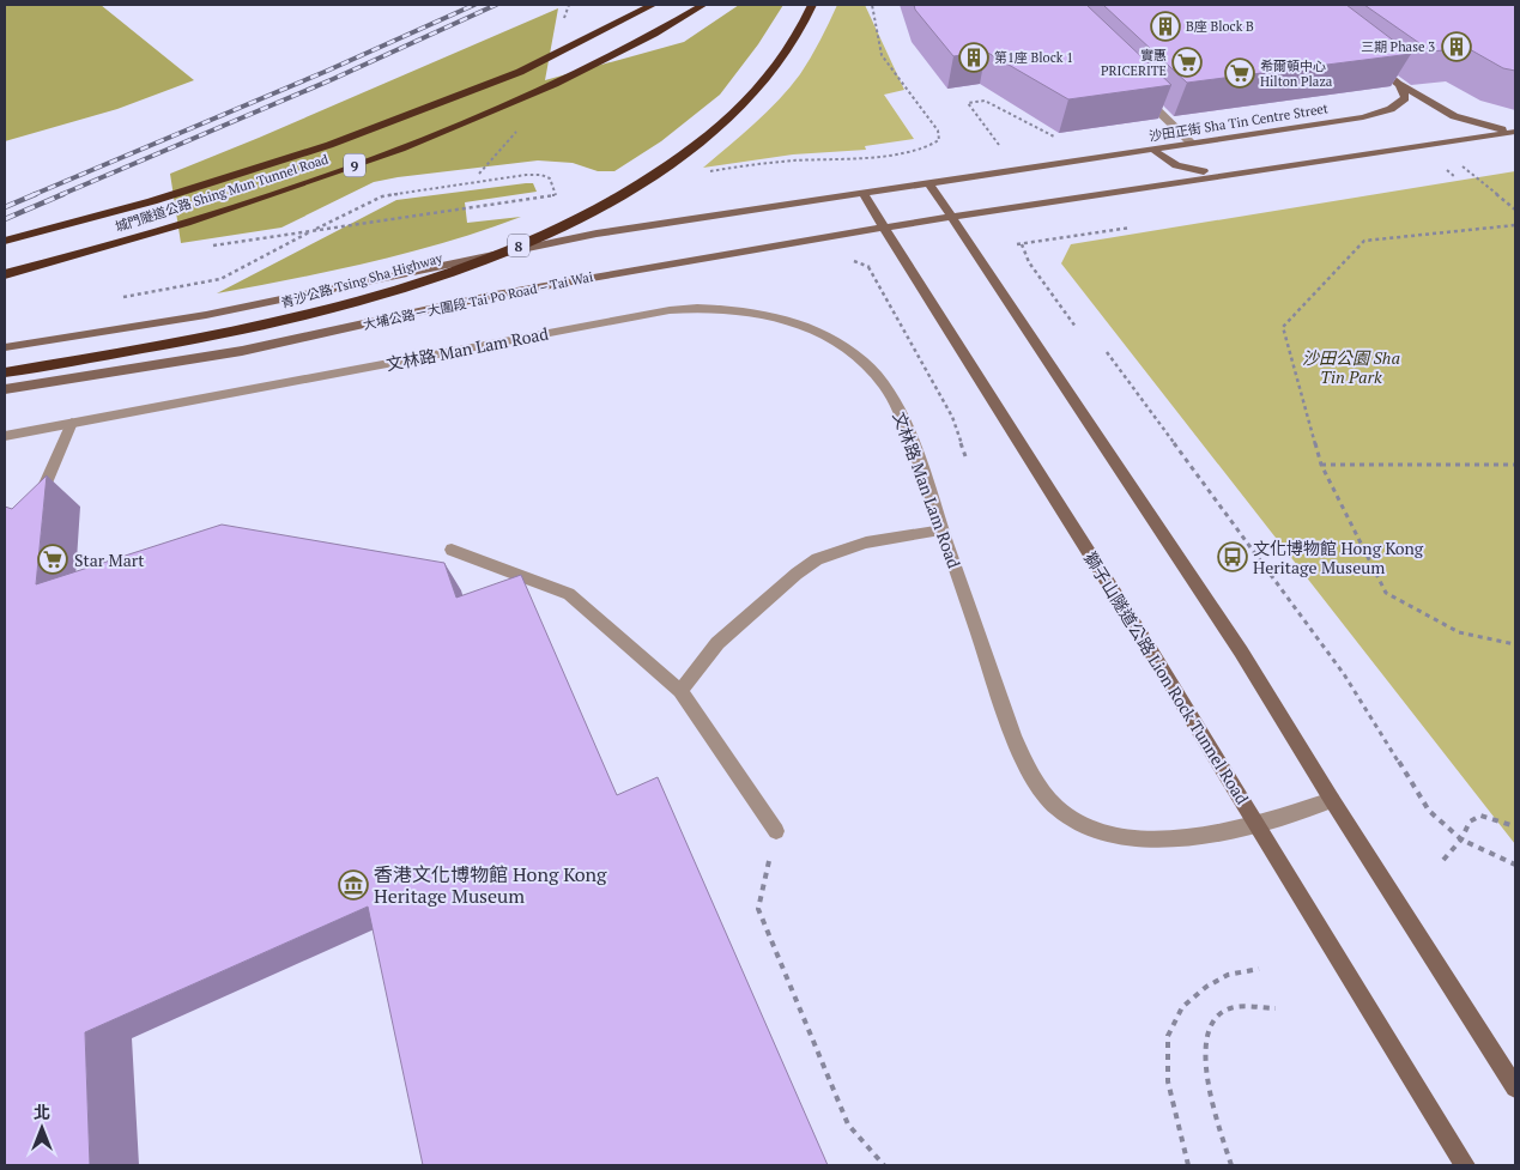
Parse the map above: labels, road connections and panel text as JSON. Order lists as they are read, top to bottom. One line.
{"streets":{"highway":["9","城門隧道公路 Shing Mun Tunnel Road","8","青沙公路 Tsing Sha Highway"],"main road":["沙田正街 Sha Tin Centre Street","大埔公路－大圍段 Tai Po Road – Tai Wai","獅子山隧道公路 Lion Rock Tunnel Road"],"street":["文林路 Man Lam Road"]},"crossings":[["大埔公路－大圍段 Tai Po Road – Tai Wai","獅子山隧道公路 Lion Rock Tunnel Road"],["文林路 Man Lam Road","獅子山隧道公路 Lion Rock Tunnel Road"]],"parks":["沙田公園 Sha Tin Park"],"places":{"building":["B座 Block B","三期 Phase 3","第1座 Block 1"],"supermarket":["實惠 PRICERITE","希爾頓中心 Hilton Plaza","Star Mart"],"bus stop":["文化博物館 Hong Kong Heritage Museum"],"museum":["香港文化博物館 Hong Kong Heritage Museum"]},"north":"top"}
